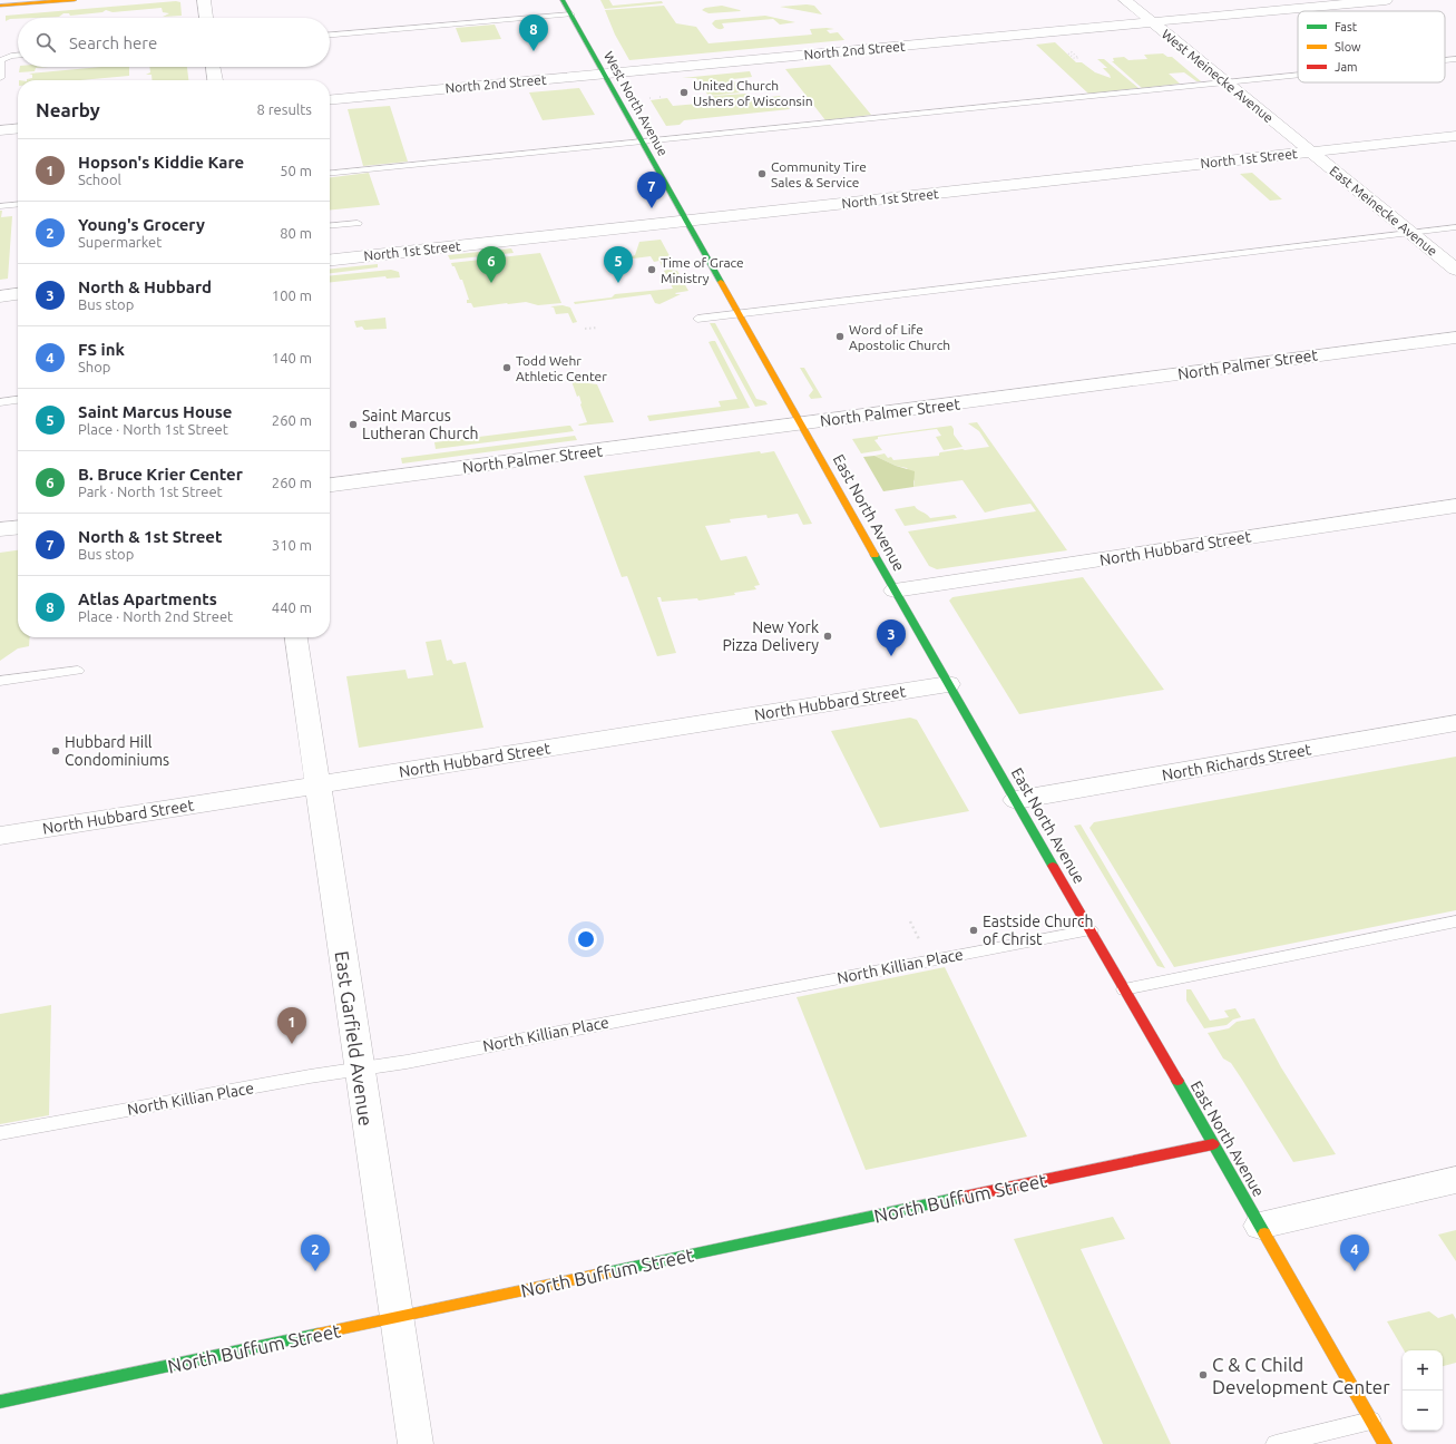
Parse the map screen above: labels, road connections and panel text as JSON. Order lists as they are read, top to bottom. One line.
{"streets":{"main road":["West North Avenue","East North Avenue","North Buffum Street"],"street":["North 2nd Street","West Meinecke Avenue","North 1st Street","East Meinecke Avenue","North Palmer Street","North Hubbard Street","North Richards Street","East Garfield Avenue"],"lane":["North Killian Place"]},"crossings":[["North 2nd Street","West Meinecke Avenue"],["North 2nd Street","West North Avenue"],["West Meinecke Avenue","North 1st Street"],["West Meinecke Avenue","East Meinecke Avenue"],["West North Avenue","North 1st Street"],["West North Avenue","East North Avenue"],["North 1st Street","East Meinecke Avenue"],["North 1st Street","East North Avenue"],["North Palmer Street","East North Avenue"],["East North Avenue","North Hubbard Street"],["East North Avenue","North Richards Street"],["East North Avenue","North Killian Place"],["East North Avenue","North Buffum Street"],["North Hubbard Street","East Garfield Avenue"],["North Killian Place","East Garfield Avenue"],["East Garfield Avenue","North Buffum Street"]],"places":["United Church Ushers of Wisconsin","Community Tire Sales & Service","Time of Grace Ministry","Word of Life Apostolic Church","Todd Wehr Athletic Center","Saint Marcus Lutheran Church","New York Pizza Delivery","Hubbard Hill Condominiums","Eastside Church of Christ","C & C Child Development Center"],"legend":["Fast","Slow","Jam"],"page":{"pins":["8","7","5","6","3","1","2","4"],"search":"Search here","heading":["Nearby","8 results"],"list":[{"mark":"1","name":"Hopson's Kiddie Kare","note":"School","value":"50 m"},{"mark":"2","name":"Young's Grocery","note":"Supermarket","value":"80 m"},{"mark":"3","name":"North & Hubbard","note":"Bus stop","value":"100 m"},{"mark":"4","name":"FS ink","note":"Shop","value":"140 m"},{"mark":"5","name":"Saint Marcus House","note":"Place · North 1st Street","value":"260 m"},{"mark":"6","name":"B. Bruce Krier Center","note":"Park · North 1st Street","value":"260 m"},{"mark":"7","name":"North & 1st Street","note":"Bus stop","value":"310 m"},{"mark":"8","name":"Atlas Apartments","note":"Place · North 2nd Street","value":"440 m"}],"map_buttons":["+","−"]}}
